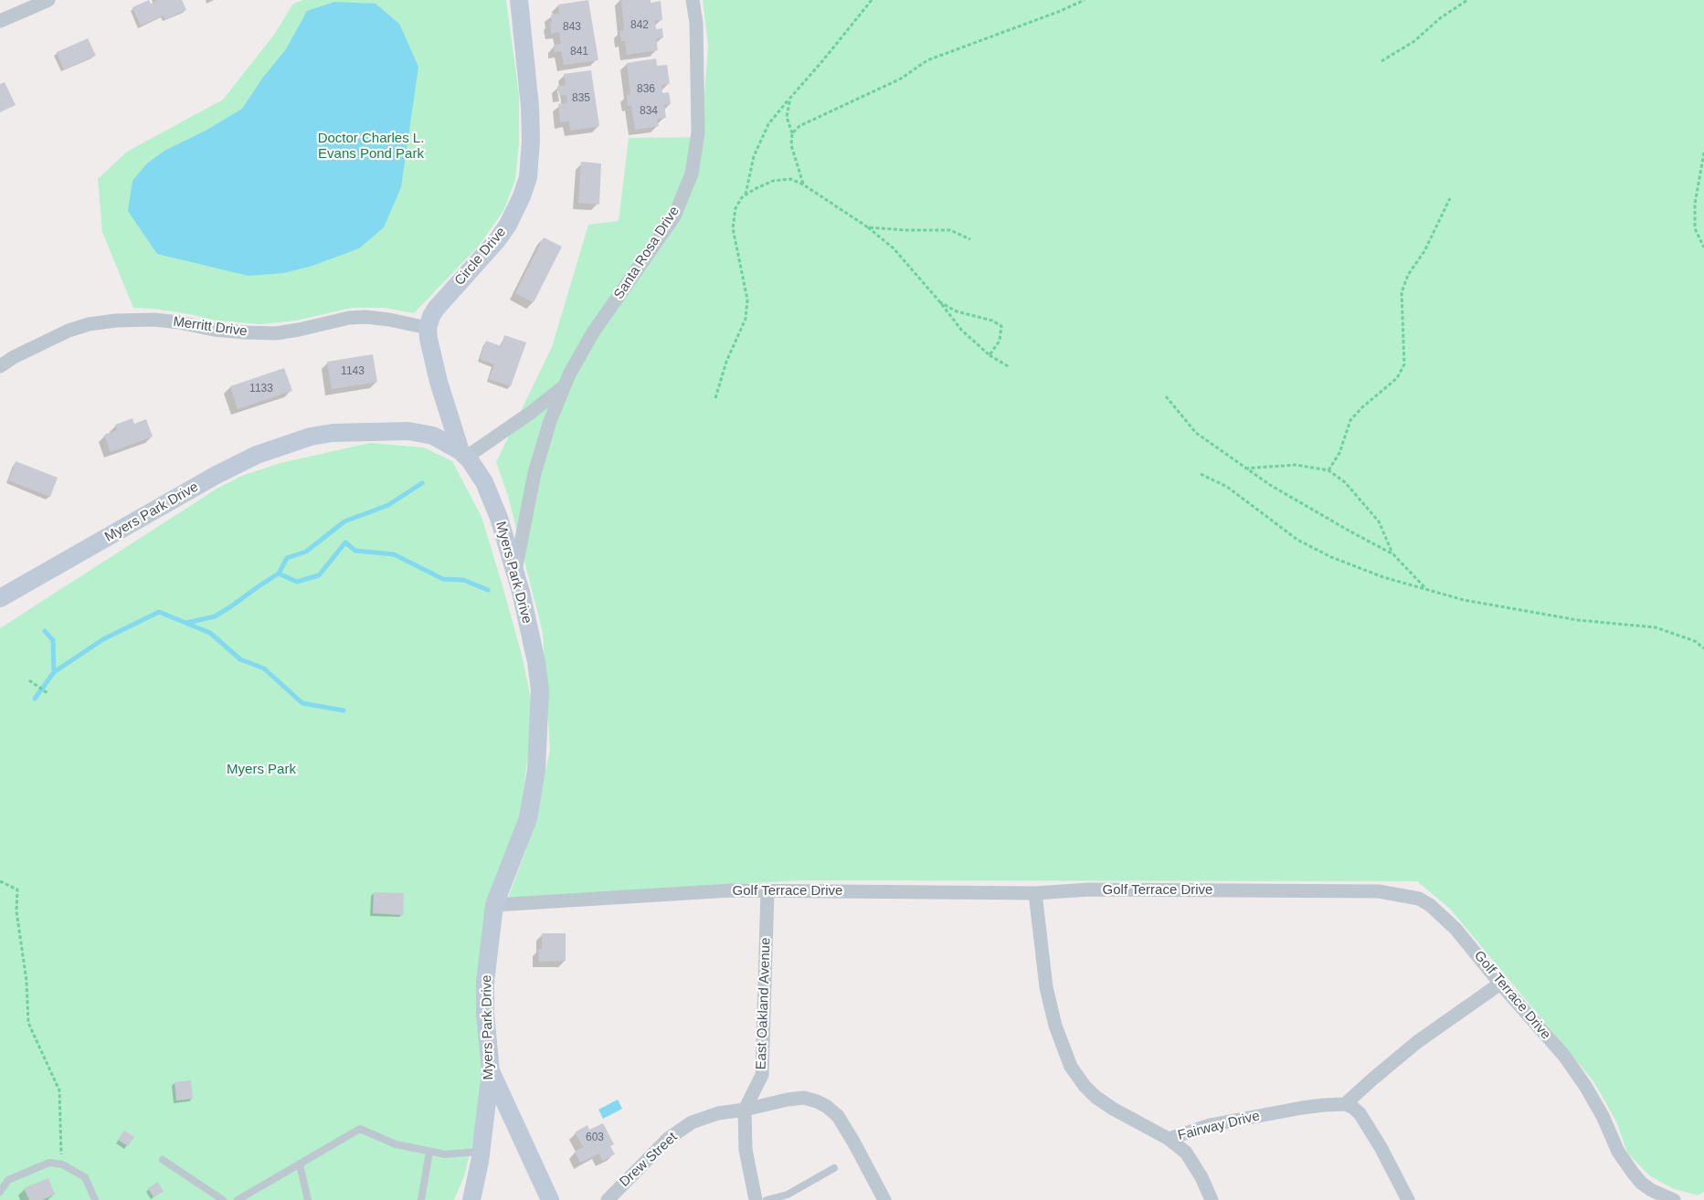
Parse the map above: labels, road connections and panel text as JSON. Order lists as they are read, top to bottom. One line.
{"streets":{"street":["Santa Rosa Drive","Circle Drive","Merritt Drive","Myers Park Drive","Golf Terrace Drive","East Oakland Avenue","Fairway Drive","Drew Street"]},"crossings":[["Santa Rosa Drive","Myers Park Drive"],["Circle Drive","Merritt Drive"],["Myers Park Drive","Golf Terrace Drive"],["Golf Terrace Drive","East Oakland Avenue"],["Golf Terrace Drive","Fairway Drive"],["East Oakland Avenue","Drew Street"]],"parks":["Doctor Charles L. Evans Pond Park","Myers Park"],"house_numbers":["842","843","841","836","835","834","1143","1133","603"]}
